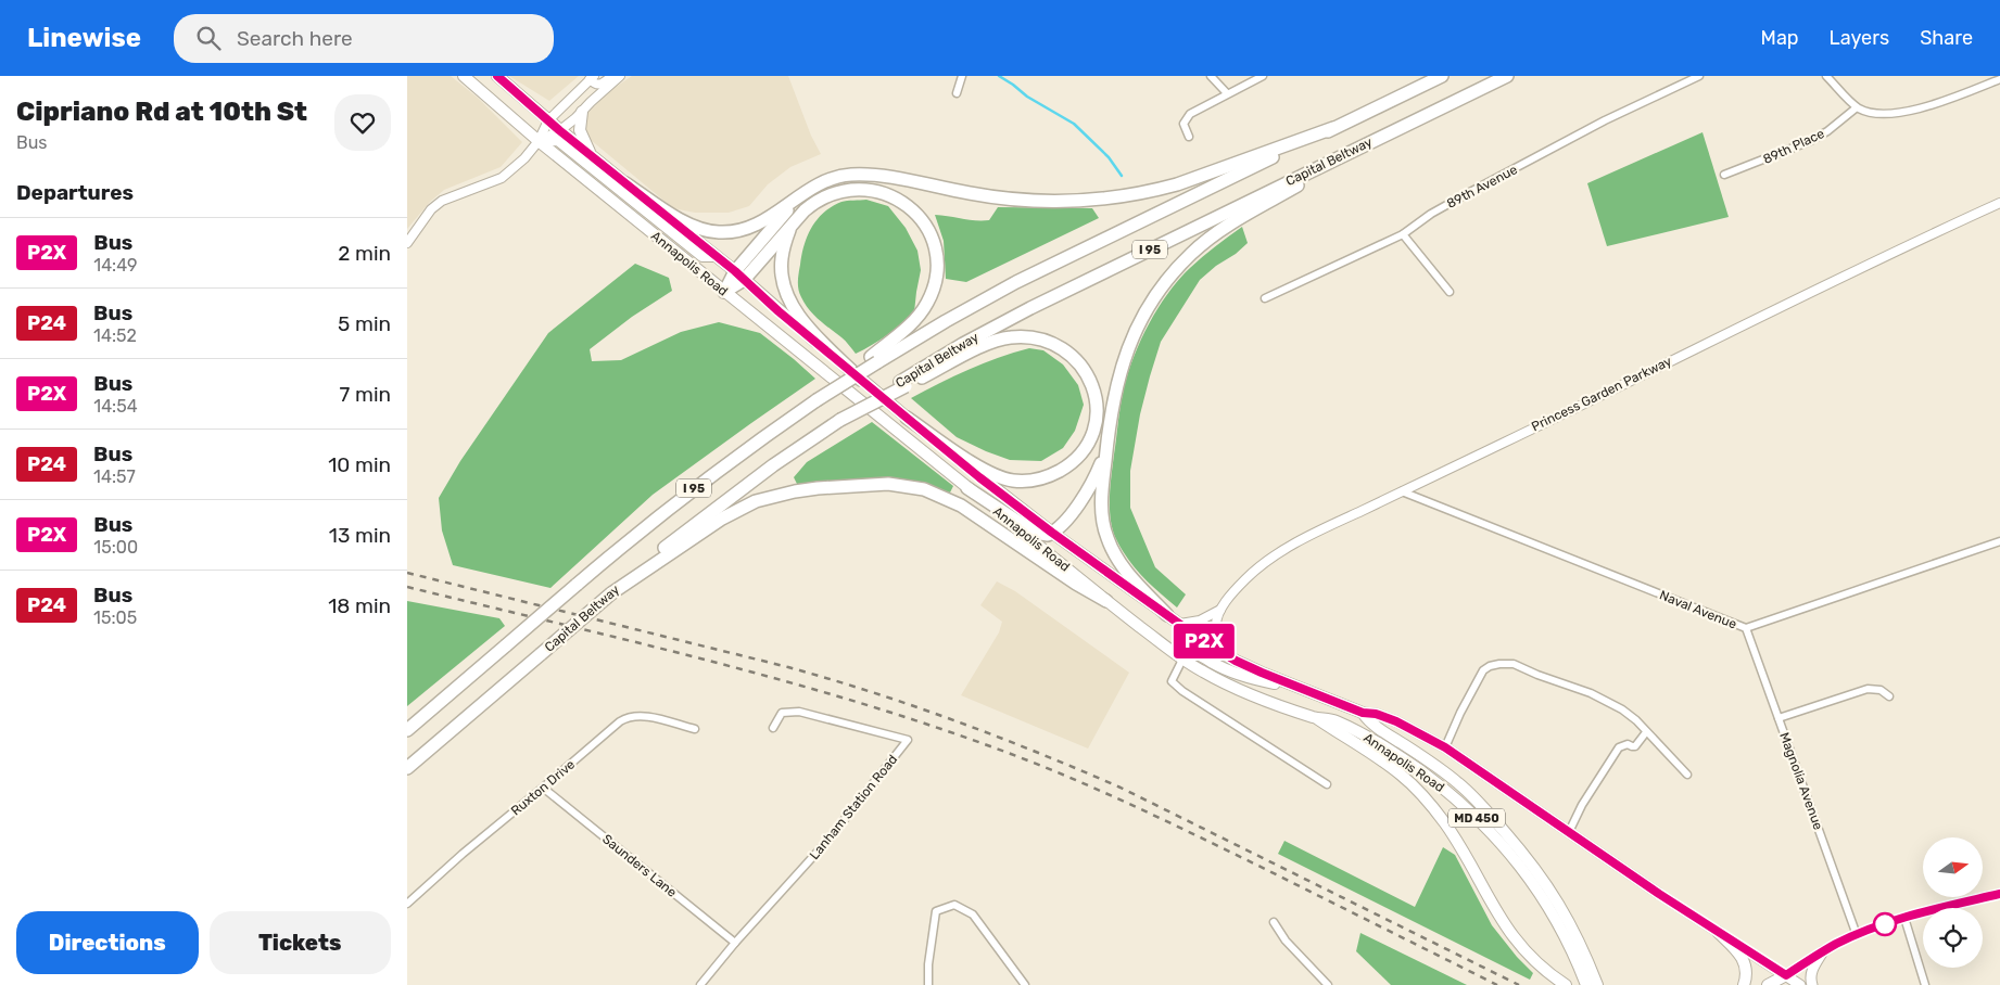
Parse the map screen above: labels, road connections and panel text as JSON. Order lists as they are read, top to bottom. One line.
{"streets":{"highway":["Capital Beltway","I 95"],"main road":["Annapolis Road","MD 450"],"street":["89th Place","89th Avenue","Princess Garden Parkway","Naval Avenue","Magnolia Avenue","Ruxton Drive","Lanham Station Road","Saunders Lane"]},"crossings":[["Annapolis Road","Princess Garden Parkway"],["Princess Garden Parkway","Naval Avenue"],["Naval Avenue","Magnolia Avenue"],["Ruxton Drive","Saunders Lane"],["Lanham Station Road","Saunders Lane"]],"lines":["bus line P2X"],"north":"right","page":{"header":"Linewise","search":"Search here","nav":["Map","Layers","Share"],"heading":[["Cipriano Rd at 10th St","Bus"],"Departures"],"on_map":"P2X","list":[{"mark":"P2X","name":"Bus","note":"14:49","value":"2 min"},{"mark":"P24","name":"Bus","note":"14:52","value":"5 min"},{"mark":"P2X","name":"Bus","note":"14:54","value":"7 min"},{"mark":"P24","name":"Bus","note":"14:57","value":"10 min"},{"mark":"P2X","name":"Bus","note":"15:00","value":"13 min"},{"mark":"P24","name":"Bus","note":"15:05","value":"18 min"}],"buttons":["Directions","Tickets"]}}
